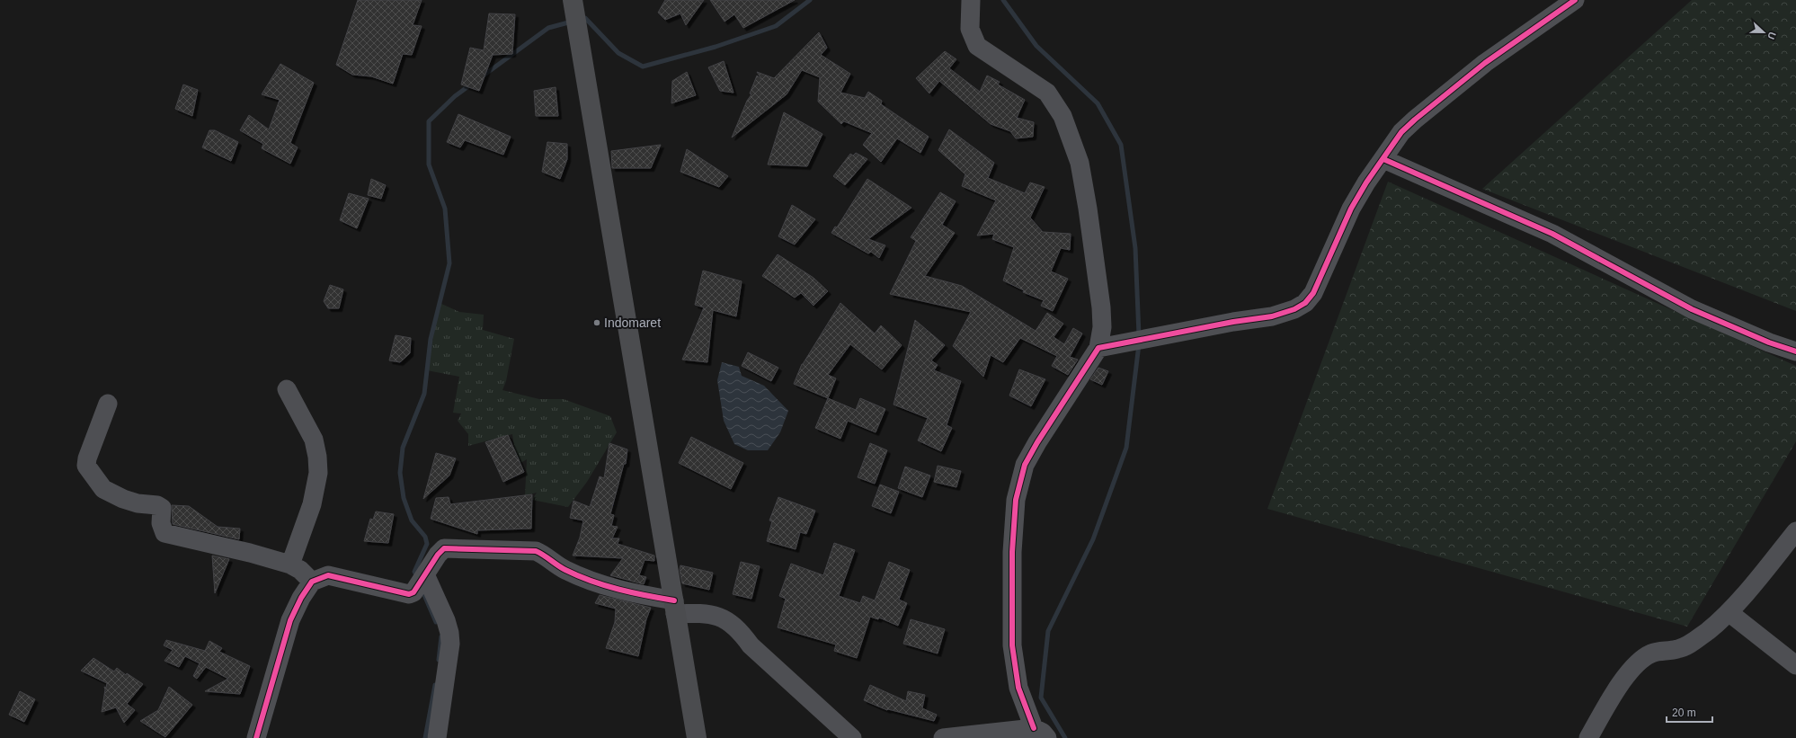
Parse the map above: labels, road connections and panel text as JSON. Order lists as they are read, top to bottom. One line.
{"places":["Indomaret"],"scale_bar":"20 m","north":"right"}
